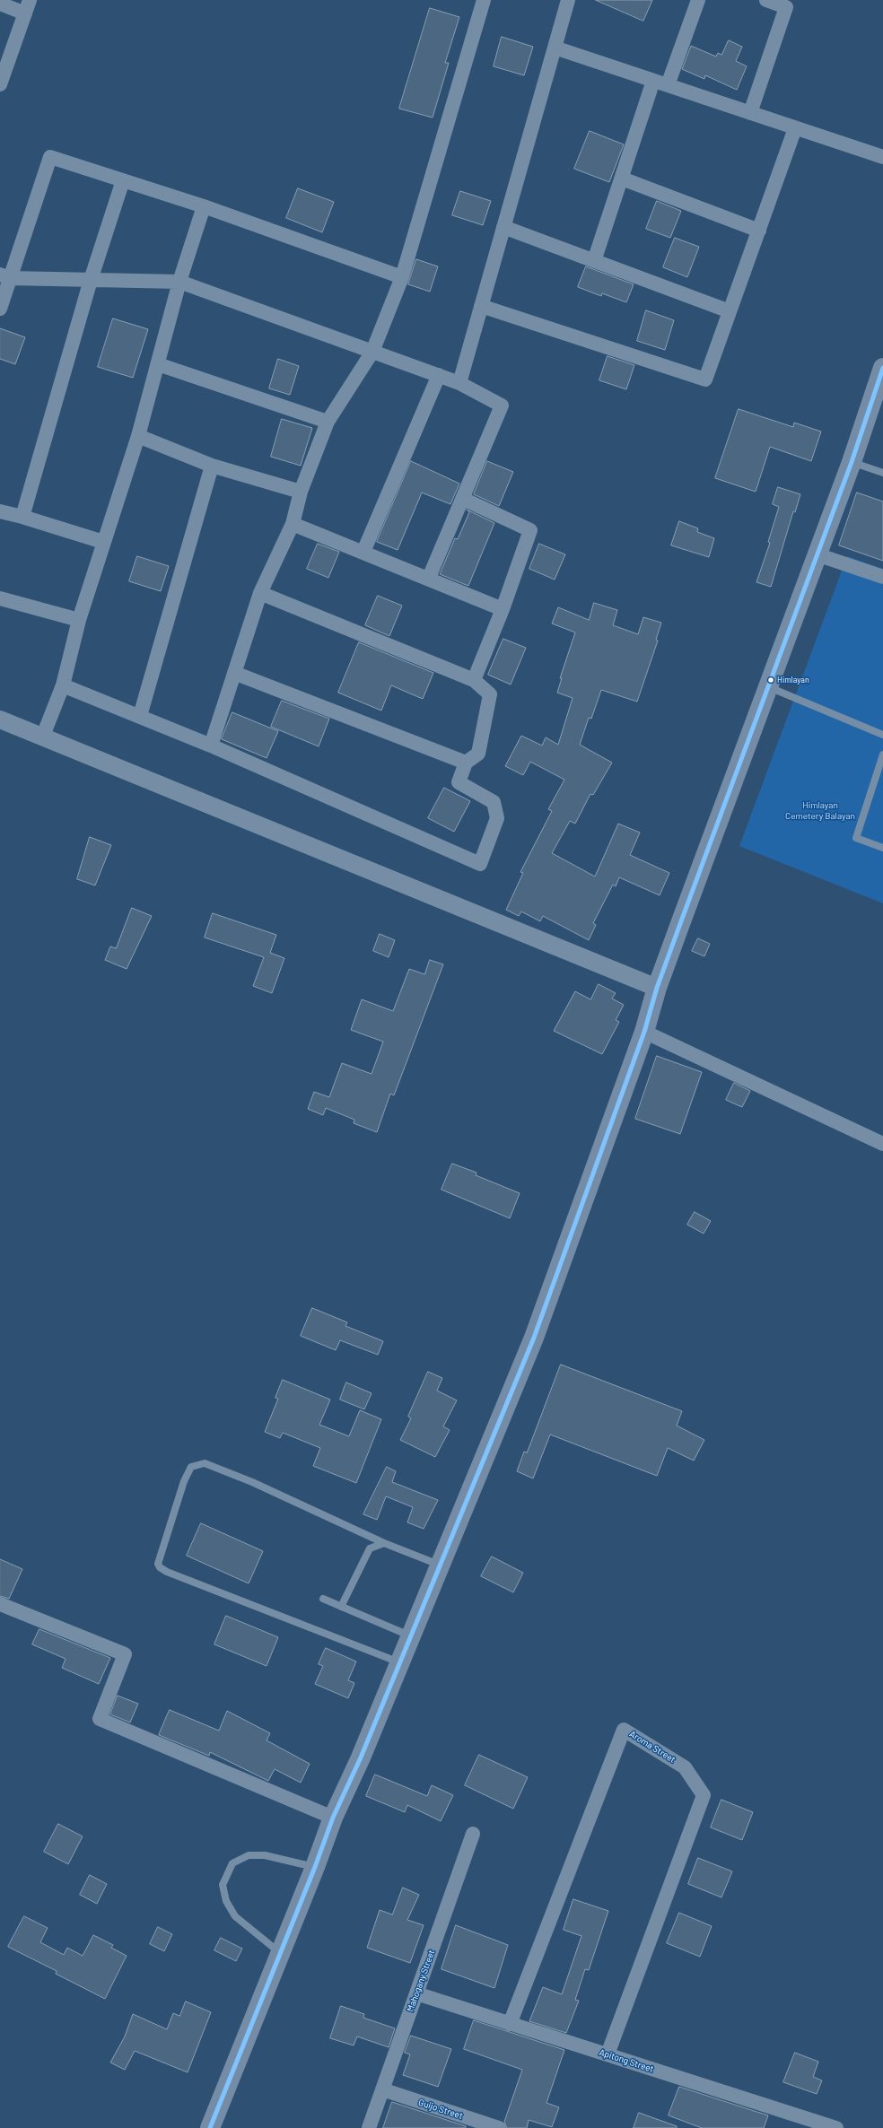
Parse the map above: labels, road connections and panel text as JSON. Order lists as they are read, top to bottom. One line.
{"streets":{"street":["Aroma Street","Mahogany Street","Apitong Street","Guijo Street"]},"crossings":[["Aroma Street","Apitong Street"],["Mahogany Street","Apitong Street"],["Mahogany Street","Guijo Street"]],"parks":["Himlayan Cemetery Balayan"],"places":["Himlayan"]}
